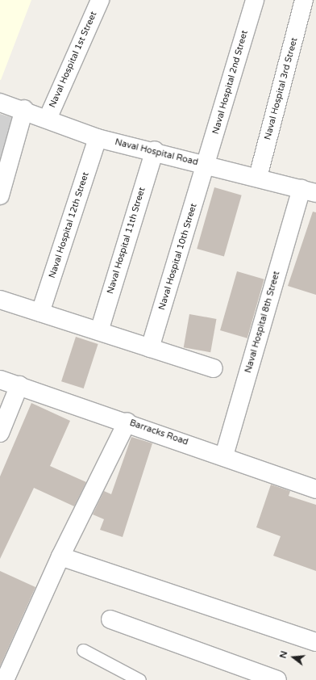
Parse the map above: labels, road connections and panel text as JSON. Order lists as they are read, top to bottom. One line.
{"streets":{"street":["Naval Hospital 1st Street","Naval Hospital 2nd Street","Naval Hospital 3rd Street","Naval Hospital Road","Naval Hospital 12th Street","Naval Hospital 11th Street","Naval Hospital 10th Street","Naval Hospital 8th Street","Barracks Road"]},"crossings":[["Naval Hospital 1st Street","Naval Hospital Road"],["Naval Hospital 2nd Street","Naval Hospital Road"],["Naval Hospital 2nd Street","Naval Hospital 10th Street"],["Naval Hospital 3rd Street","Naval Hospital Road"],["Naval Hospital Road","Naval Hospital 12th Street"],["Naval Hospital Road","Naval Hospital 11th Street"],["Naval Hospital Road","Naval Hospital 10th Street"],["Naval Hospital Road","Naval Hospital 8th Street"],["Naval Hospital 8th Street","Barracks Road"]],"north":"left"}
